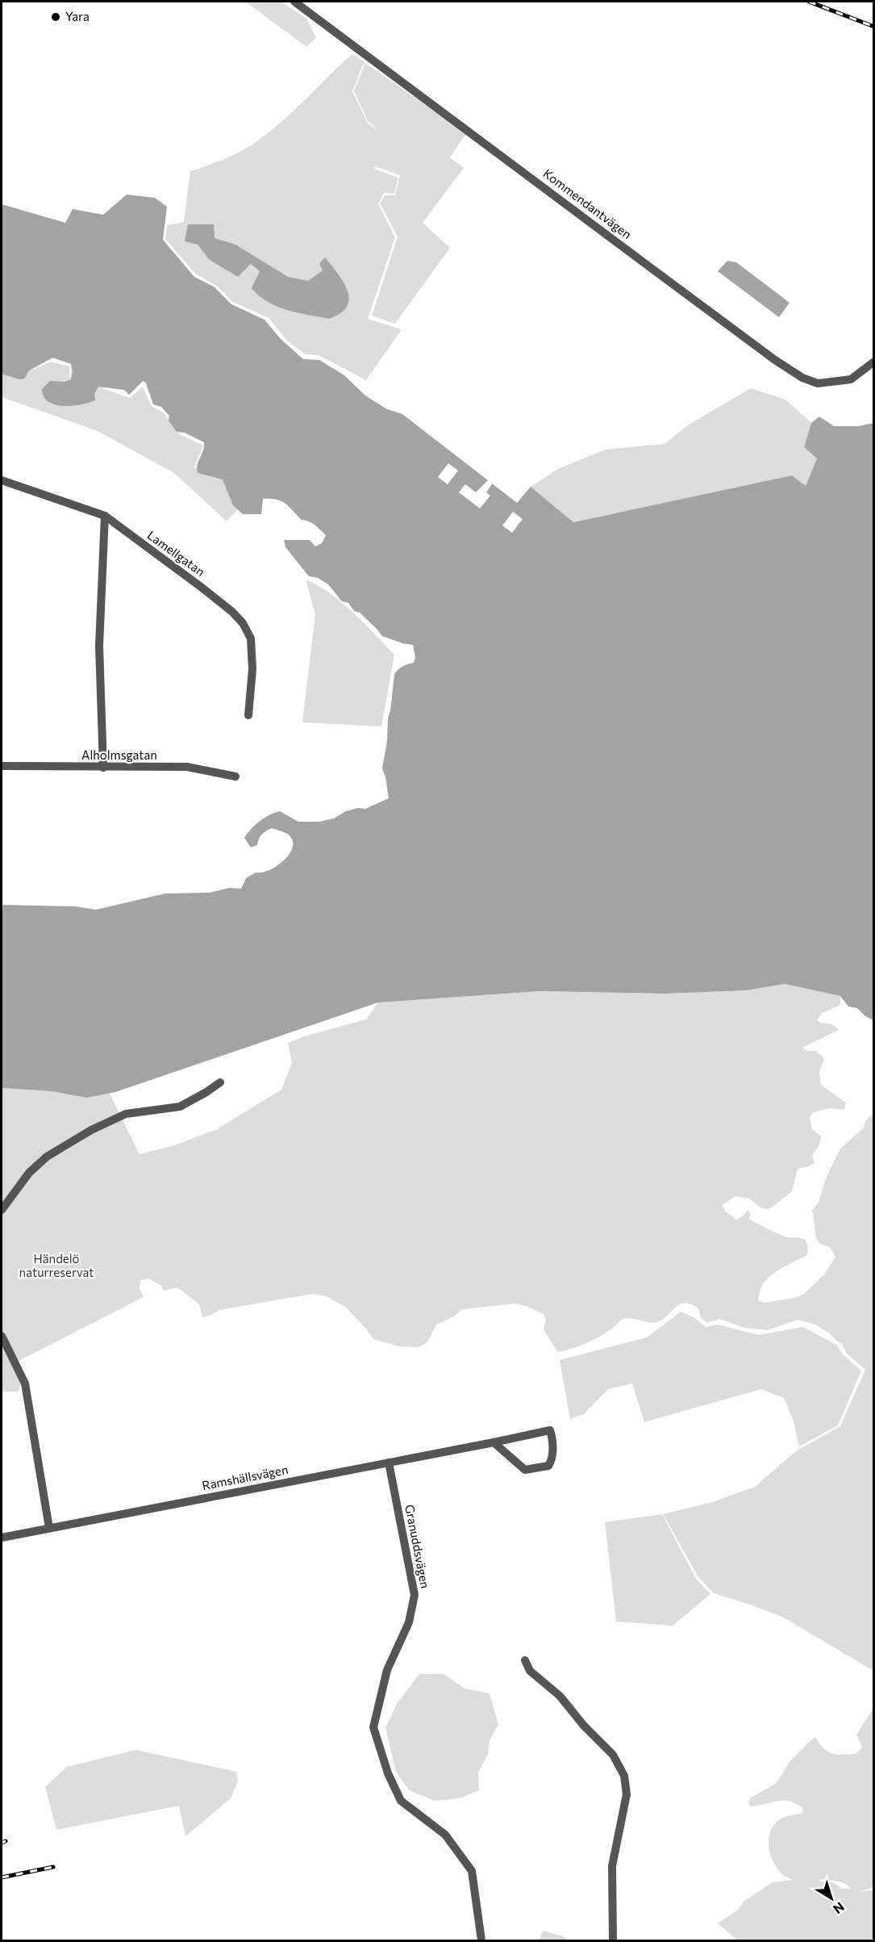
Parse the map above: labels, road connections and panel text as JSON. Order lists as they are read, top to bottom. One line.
{"streets":{"street":["Kommendantvägen","Lamellgatan","Alholmsgatan","Ramshällsvägen","Granuddsvägen"]},"crossings":[["Ramshällsvägen","Granuddsvägen"]],"parks":["Händelö naturreservat"],"places":["Yara"],"north":"bottom right"}
